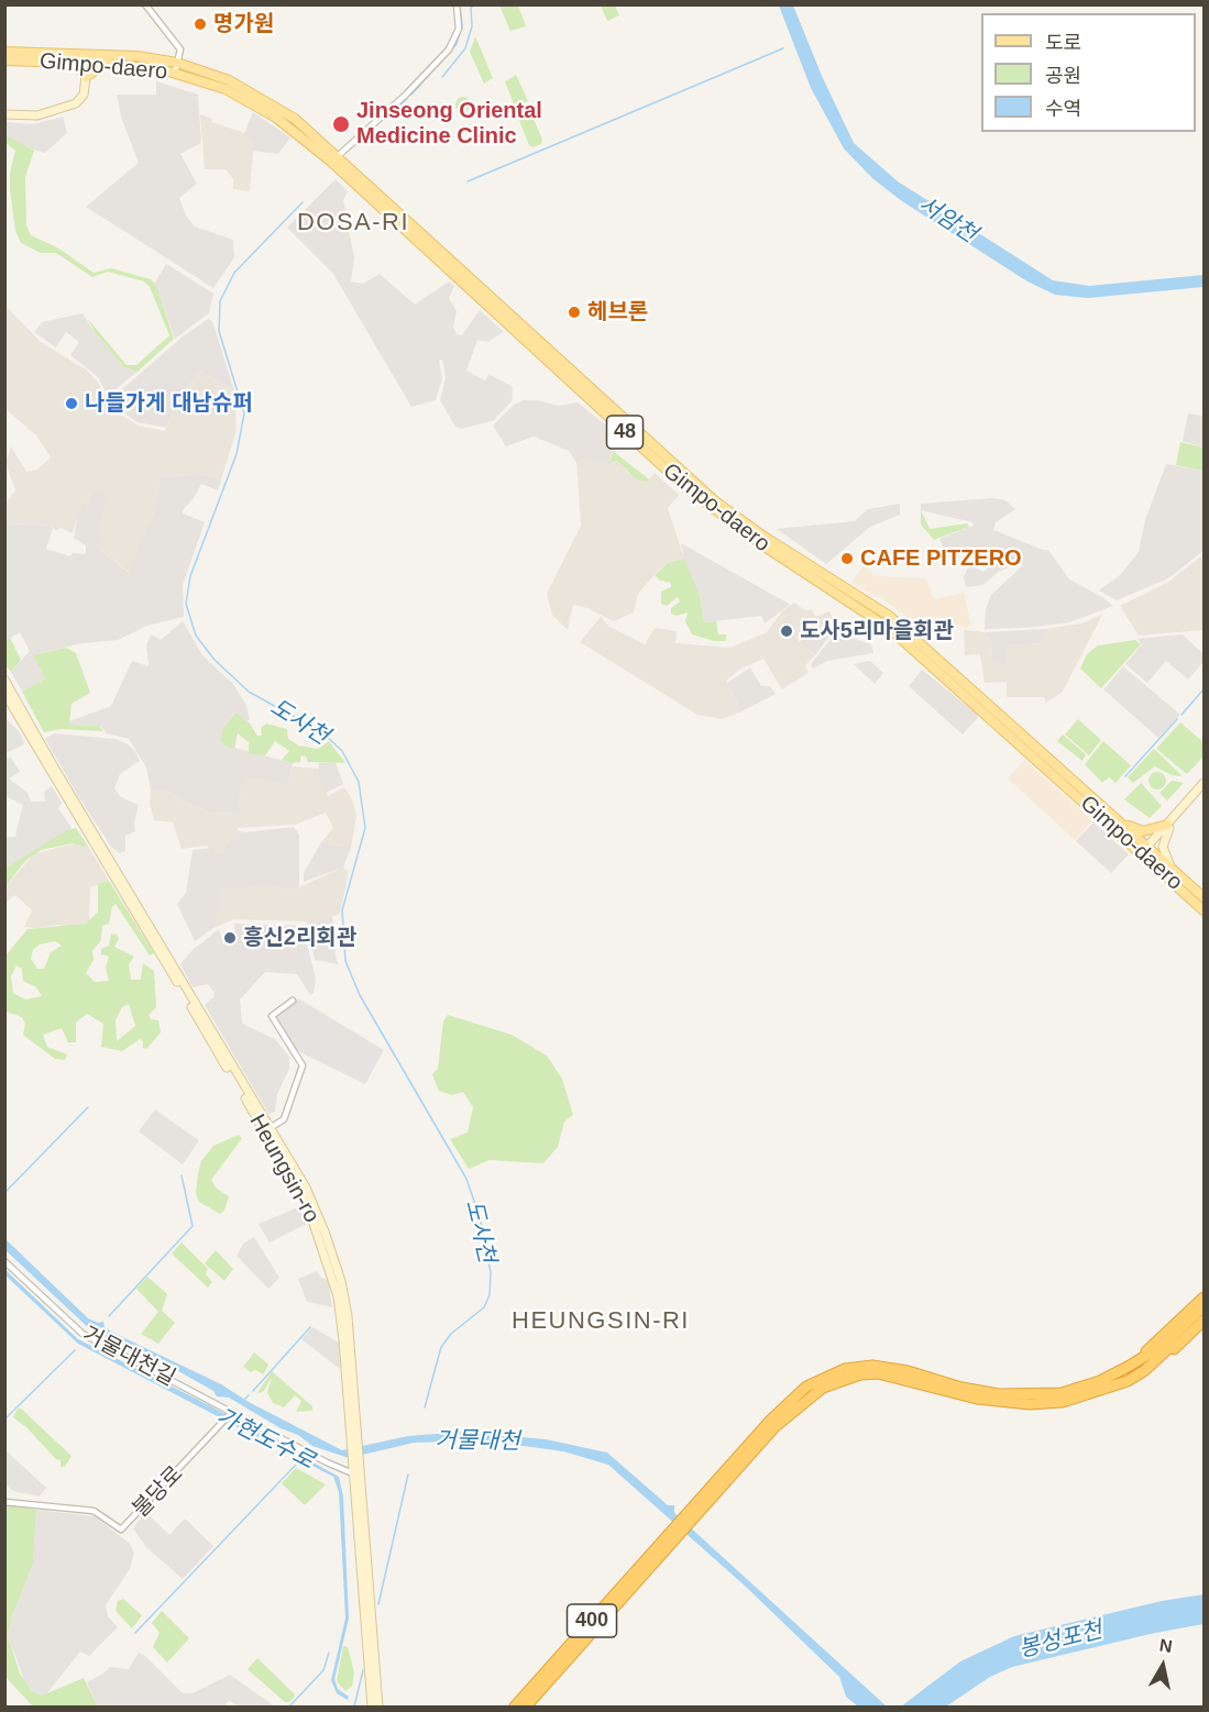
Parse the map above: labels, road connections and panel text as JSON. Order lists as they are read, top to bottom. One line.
{"streets":{"highway":["400"],"main road":["Gimpo-daero","48","Heungsin-ro"],"street":["거물대천길","불당로"]},"crossings":[["거물대천길","불당로"]],"districts":["DOSA-RI","HEUNGSIN-RI"],"water":["서암천","도사천","가현도수로","거물대천","봉성포천"],"places":["명가원","Jinseong Oriental Medicine Clinic","헤브론","나들가게 대남슈퍼","CAFE PITZERO","도사5리마을회관","흥신2리회관"],"legend":["도로","공원","수역"],"north":"top"}
